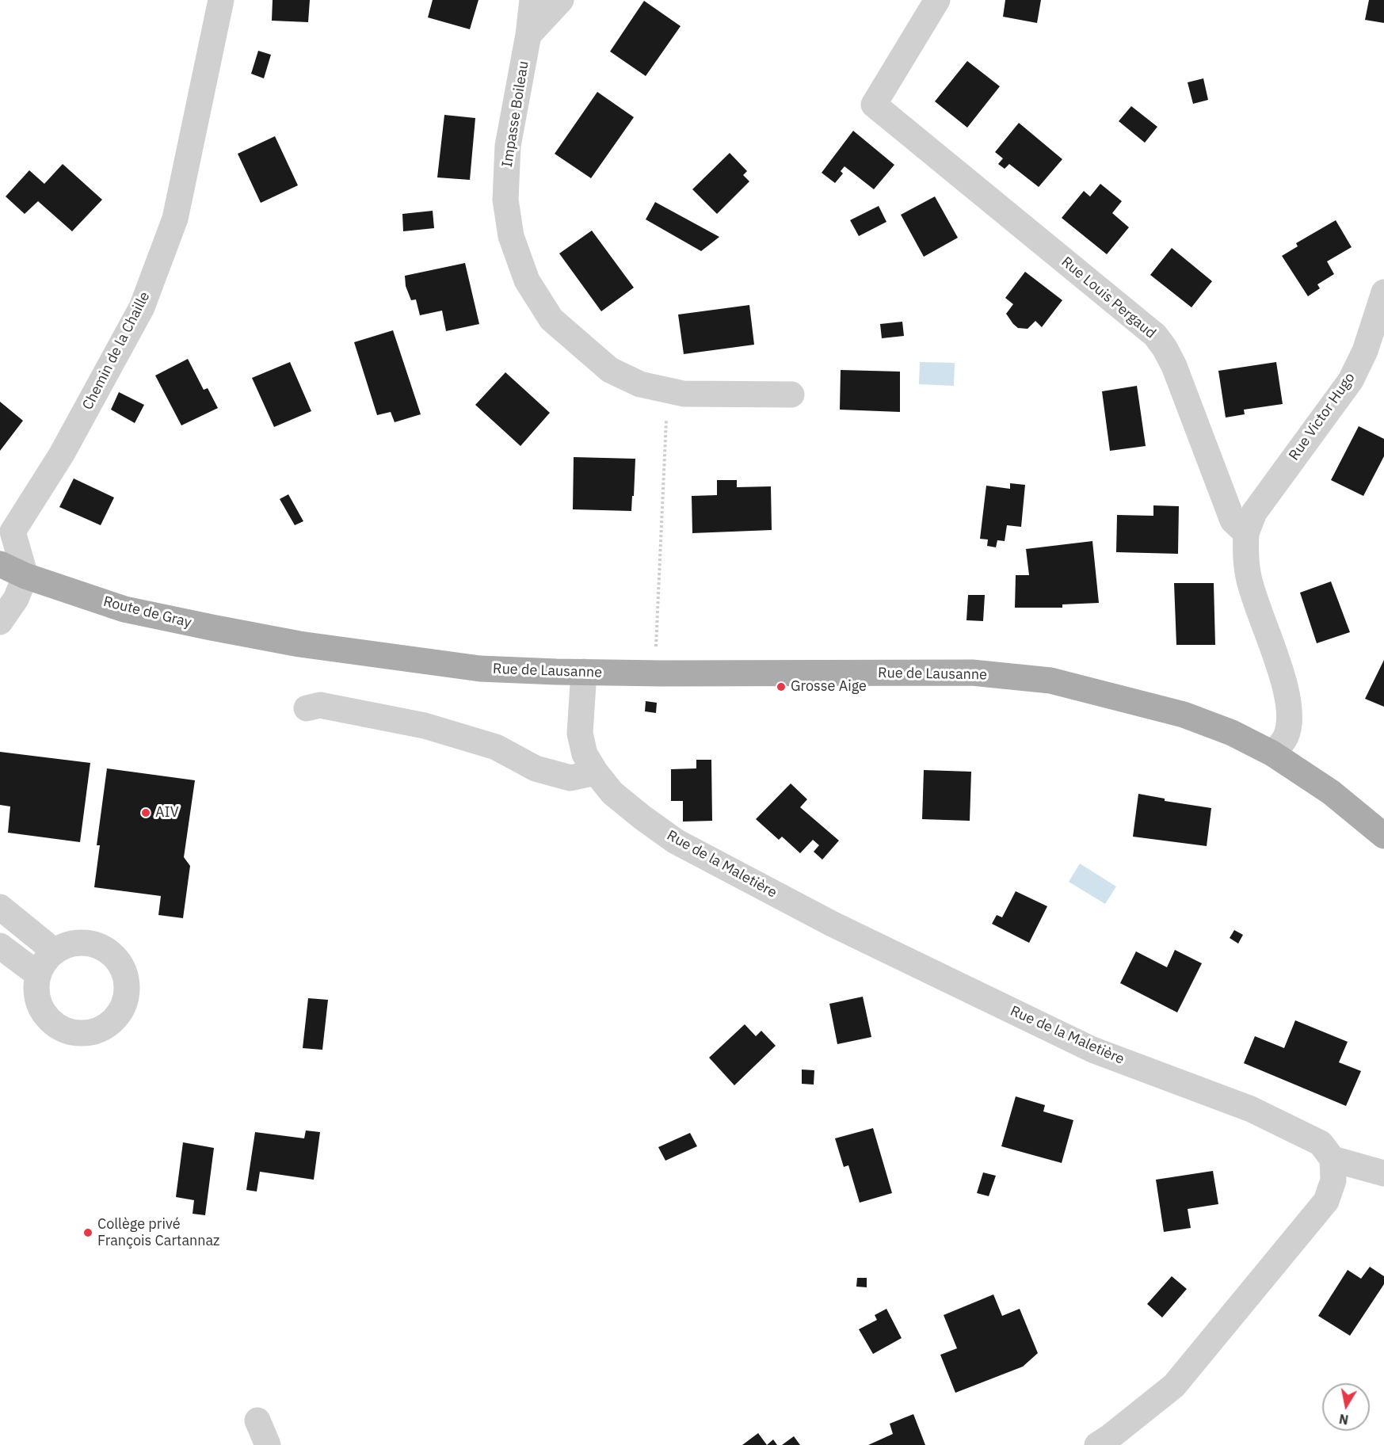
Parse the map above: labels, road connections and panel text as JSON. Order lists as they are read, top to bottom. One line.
{"streets":{"main road":["Route de Gray","Rue de Lausanne"],"street":["Impasse Boileau","Rue Louis Pergaud","Chemin de la Chaille","Rue Victor Hugo","Rue de la Maletière"]},"crossings":[["Rue Louis Pergaud","Rue Victor Hugo"],["Chemin de la Chaille","Route de Gray"],["Route de Gray","Rue de Lausanne"],["Rue de Lausanne","Rue de la Maletière"]],"places":["Grosse Aige","AIV","Collège privé François Cartannaz"],"north":"bottom"}
